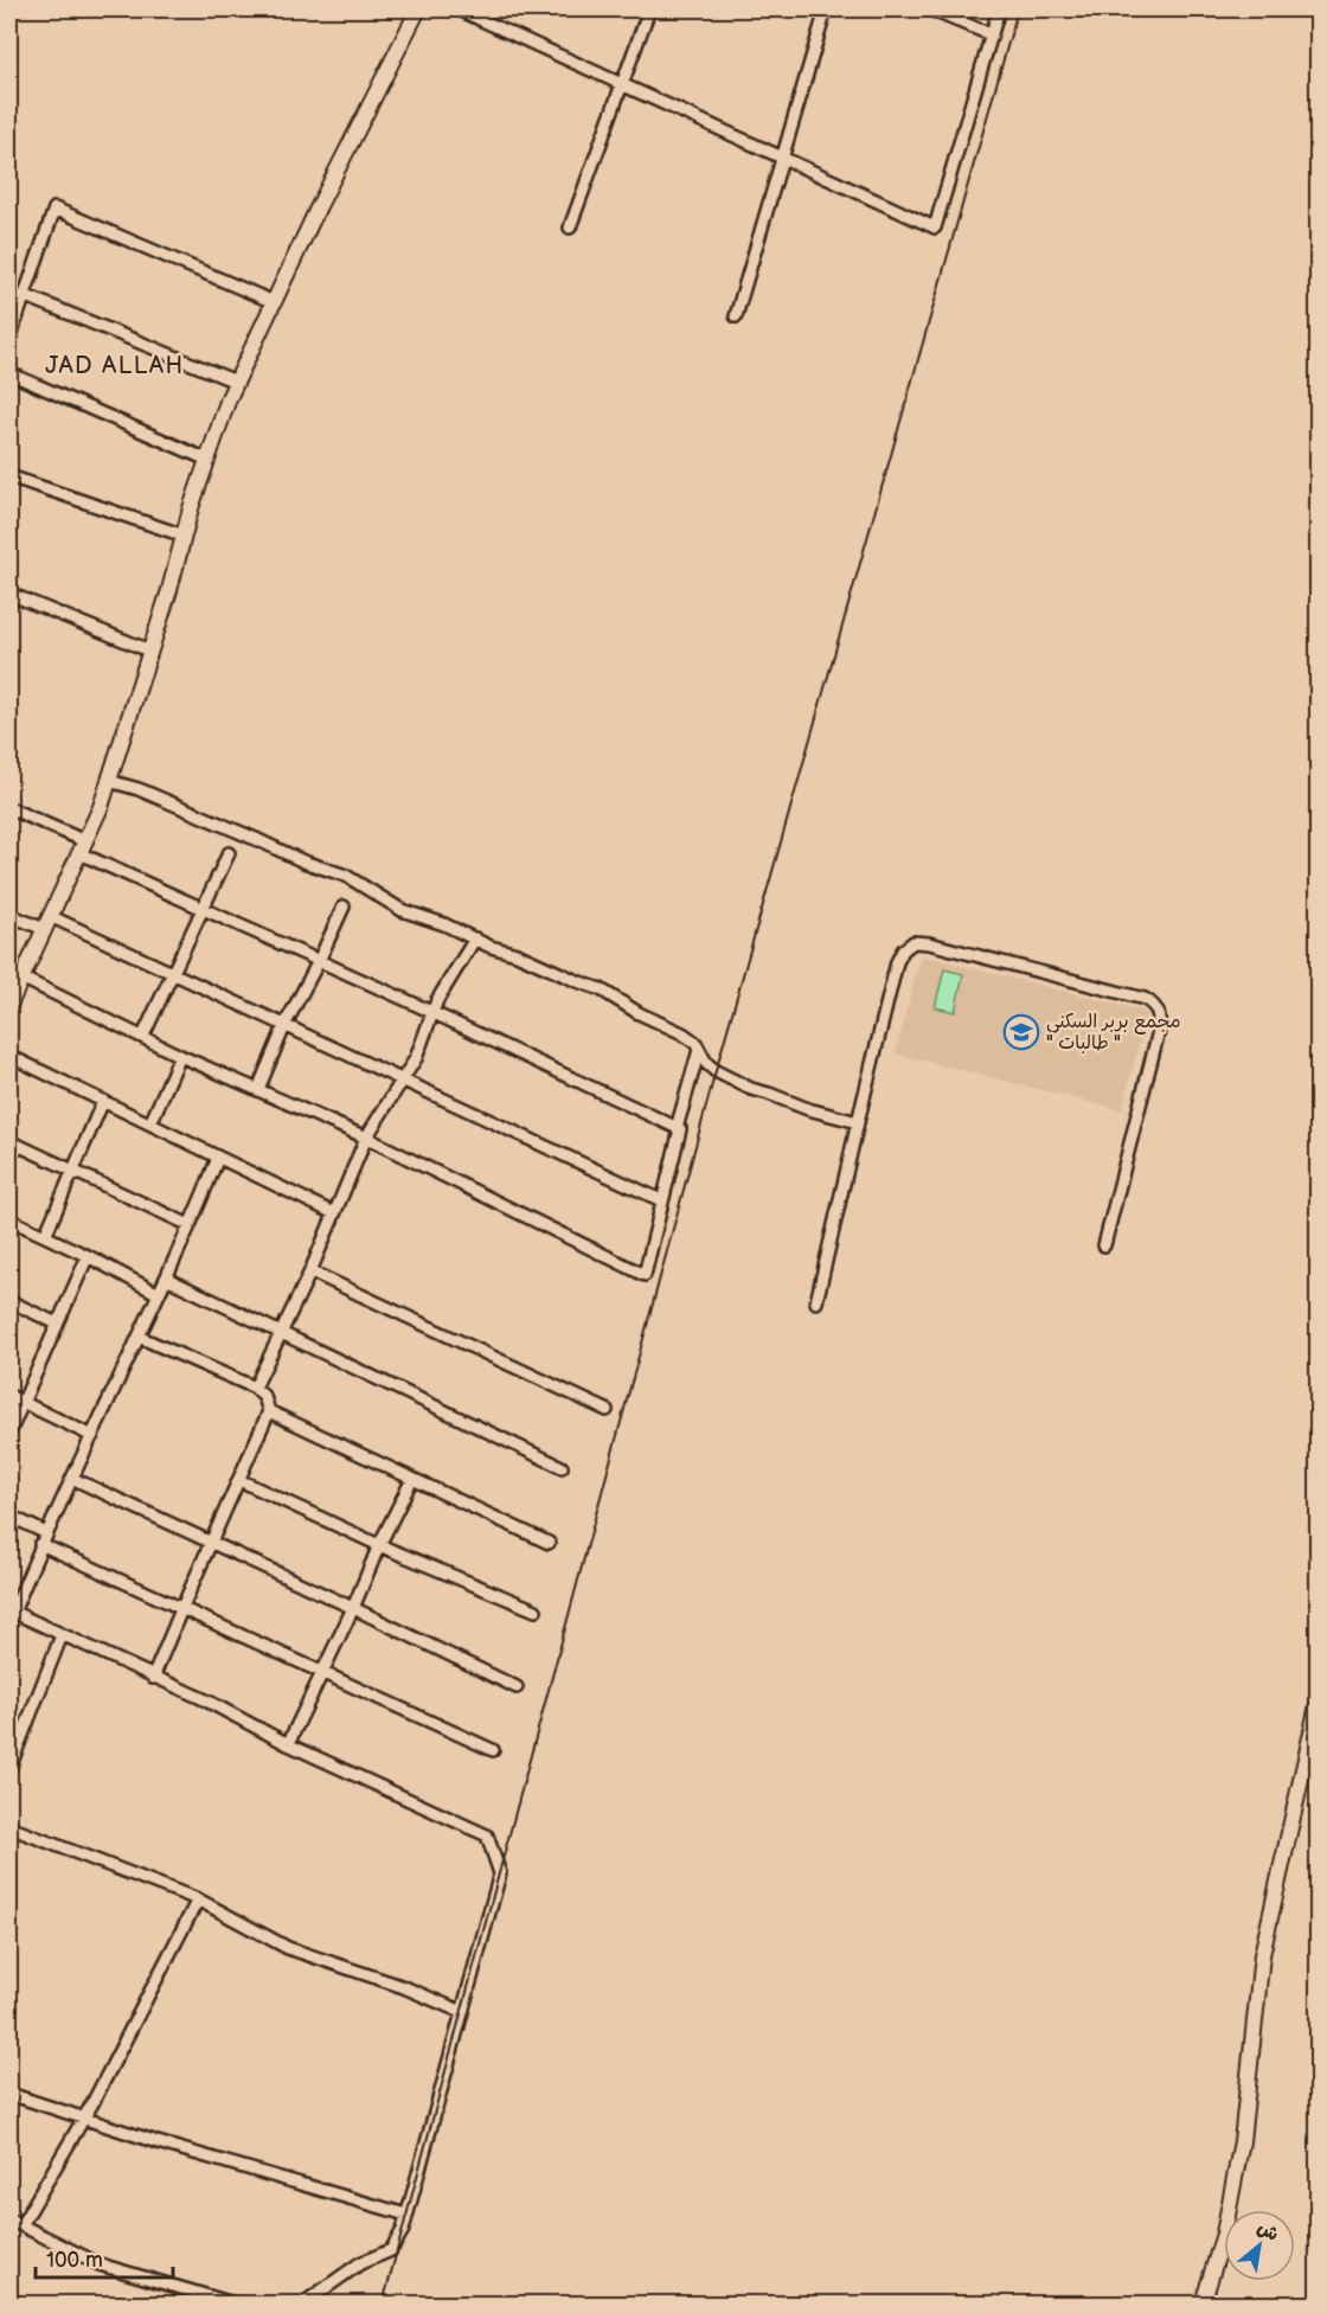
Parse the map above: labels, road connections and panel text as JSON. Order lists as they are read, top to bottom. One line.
{"districts":["JAD ALLAH"],"places":{"school or university":["مجمع بربر السكني \" طالبات \""]},"scale_bar":"100 m","north":"top right"}
